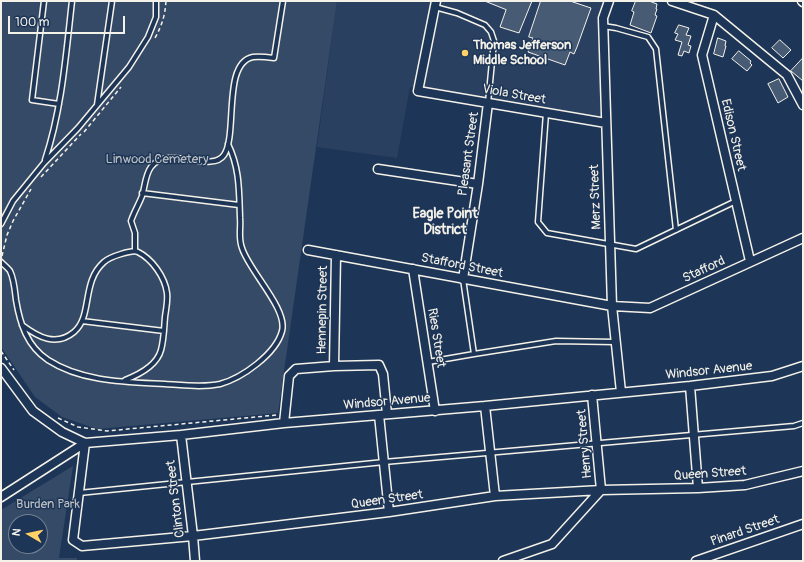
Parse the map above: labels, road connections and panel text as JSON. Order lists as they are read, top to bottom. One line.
{"streets":{"street":["Viola Street","Edison Street","Pleasant Street","Merz Street","Stafford Street","Stafford","Hennepin Street","Ries Street","Windsor Avenue","Henry Street","Queen Street","Clinton Street","Pinard Street"]},"crossings":[["Viola Street","Pleasant Street"],["Viola Street","Merz Street"],["Edison Street","Stafford"],["Pleasant Street","Stafford Street"],["Merz Street","Stafford Street"],["Merz Street","Stafford"],["Merz Street","Windsor Avenue"],["Stafford Street","Stafford"],["Stafford Street","Hennepin Street"],["Stafford Street","Ries Street"],["Hennepin Street","Windsor Avenue"],["Ries Street","Windsor Avenue"],["Windsor Avenue","Henry Street"],["Windsor Avenue","Queen Street"],["Windsor Avenue","Clinton Street"],["Henry Street","Queen Street"],["Queen Street","Clinton Street"]],"districts":["Eagle Point District"],"parks":["Linwood Cemetery","Burden Park"],"places":["Thomas Jefferson Middle School"],"scale_bar":"100 m","north":"left"}
